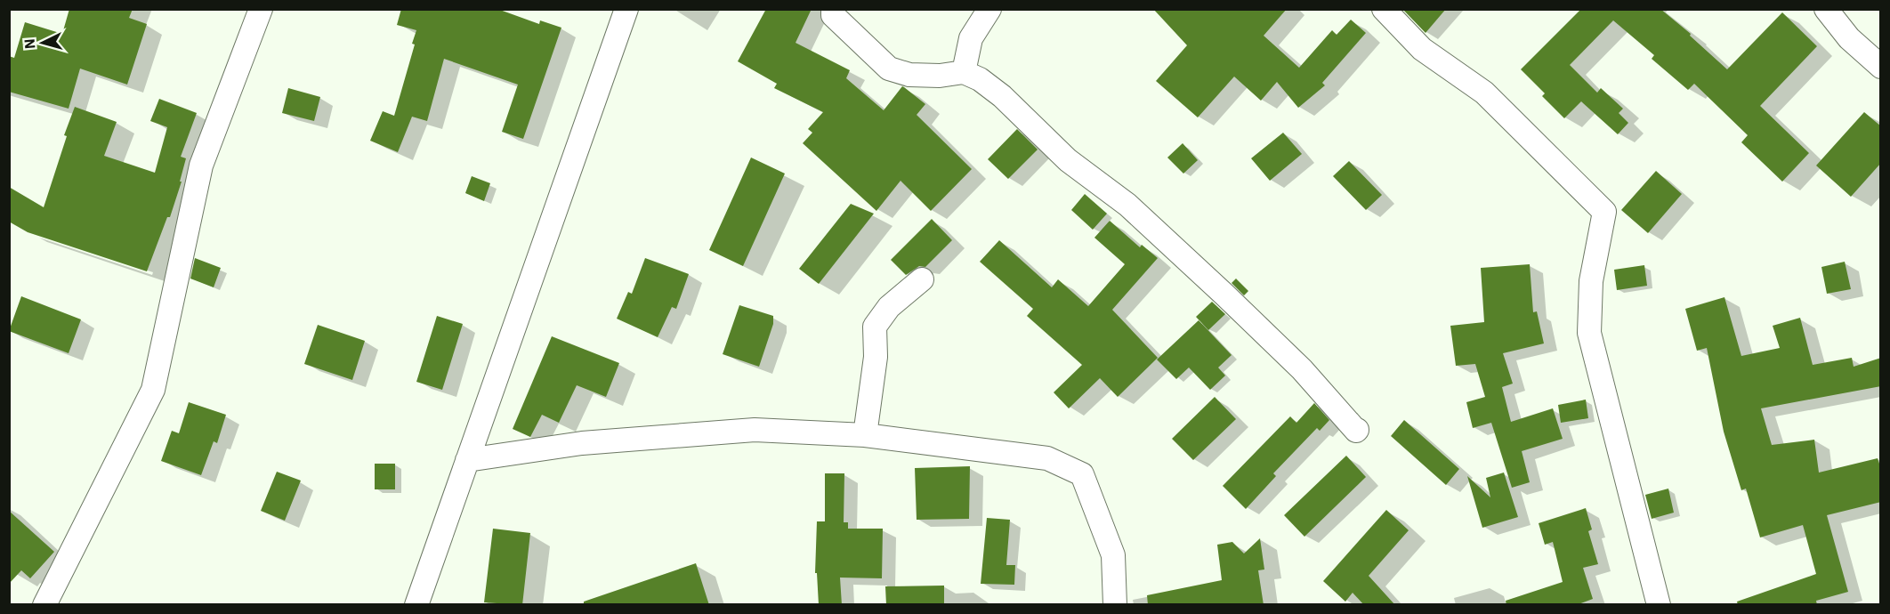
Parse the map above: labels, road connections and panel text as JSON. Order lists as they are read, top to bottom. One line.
{"north":"left"}
